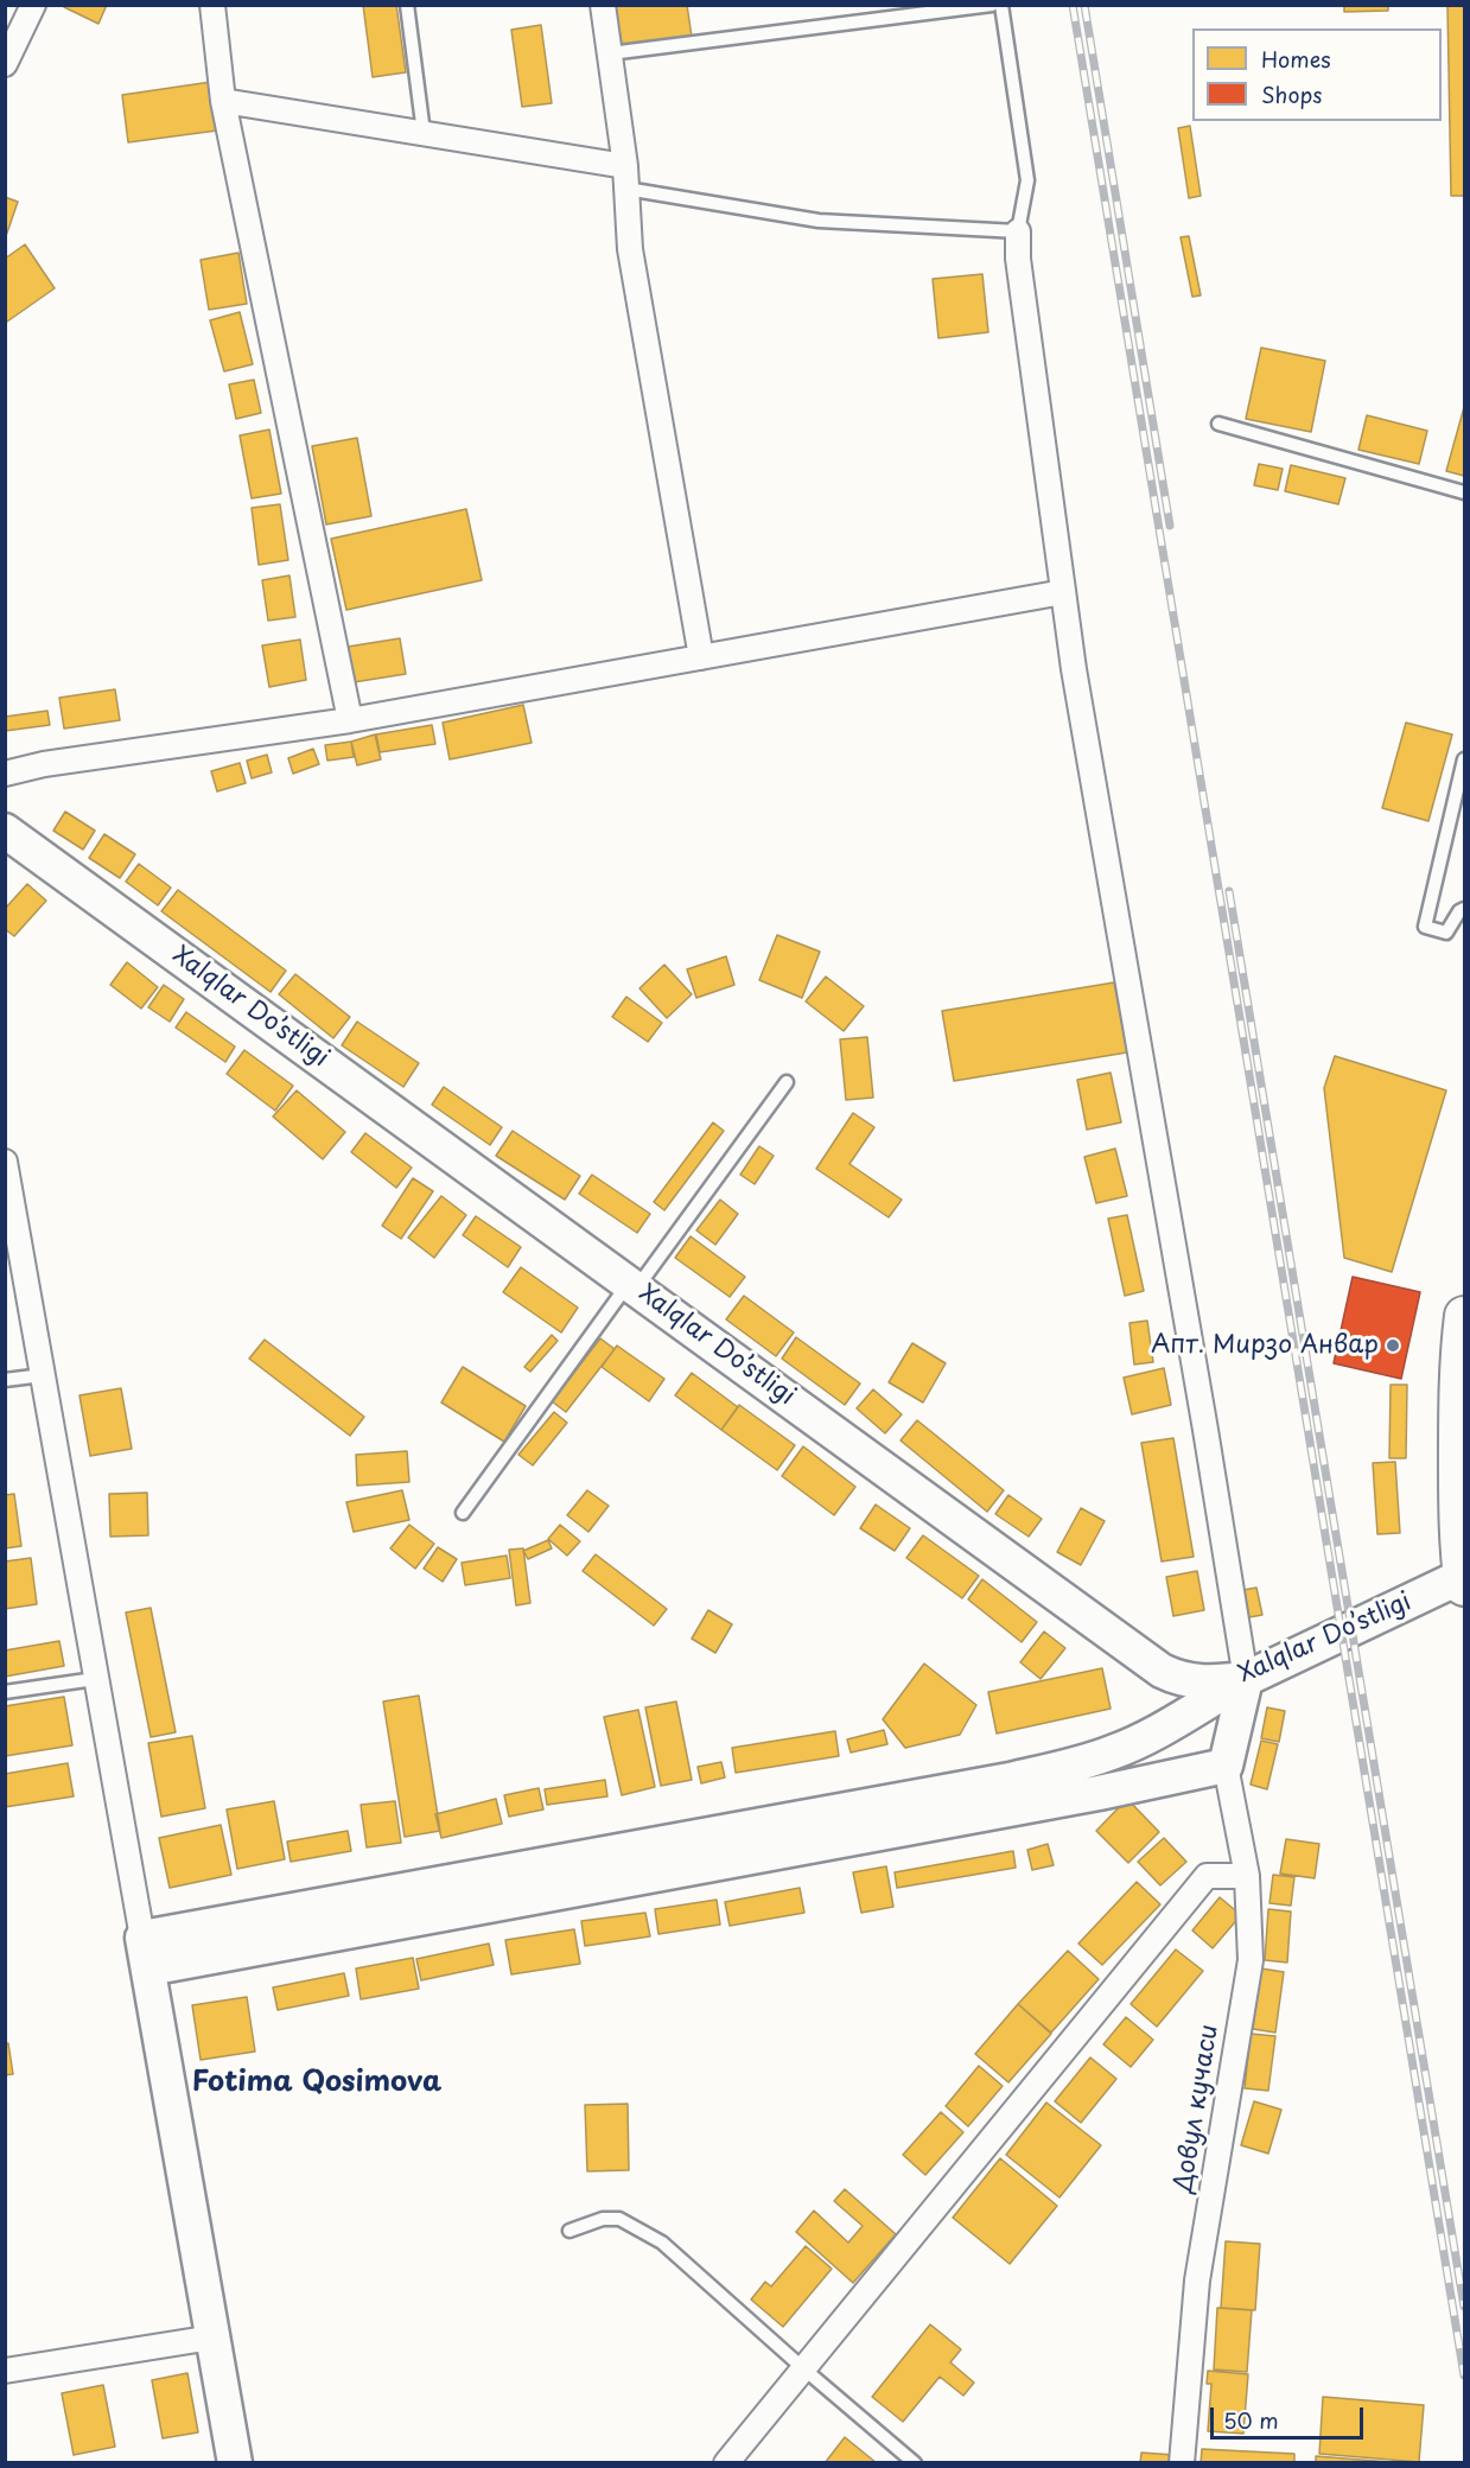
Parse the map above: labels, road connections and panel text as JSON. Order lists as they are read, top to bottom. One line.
{"streets":{"street":["Xalqlar Do’stligi","Довул кучаси"]},"districts":["Fotima Qosimova"],"places":["Апт. Мирзо Анвар"],"legend":["Homes","Shops"],"scale_bar":"50 m"}
